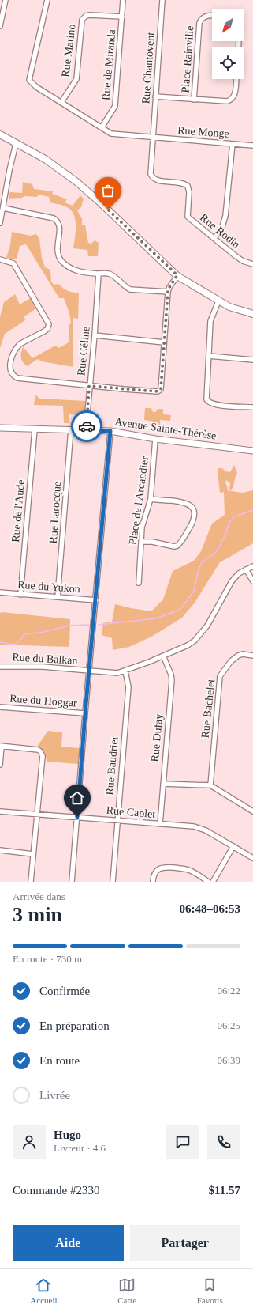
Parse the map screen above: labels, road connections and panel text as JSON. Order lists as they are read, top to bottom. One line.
{"streets":{"street":["Rue Marino","Place Rainville","Rue de Miranda","Rue Chantovent","Rue Monge","Rue Rodin","Rue Céline","Avenue Sainte-Thérèse","Place de l'Arcandier","Rue de l'Aude","Rue Larocque","Rue du Yukon","Rue du Balkan","Rue du Hoggar","Rue Bachelet","Rue Dufay","Rue Baudrier","Rue Caplet"]},"crossings":[["Rue Marino","Rue de Miranda"],["Rue Marino","Rue Monge"],["Place Rainville","Rue Chantovent"],["Rue de Miranda","Rue Monge"],["Rue Chantovent","Rue Monge"],["Rue Chantovent","Rue Rodin"],["Rue Monge","Rue Rodin"],["Rue Céline","Avenue Sainte-Thérèse"],["Avenue Sainte-Thérèse","Place de l'Arcandier"],["Avenue Sainte-Thérèse","Rue de l'Aude"],["Avenue Sainte-Thérèse","Rue Larocque"],["Rue de l'Aude","Rue du Yukon"],["Rue Larocque","Rue du Yukon"],["Rue du Balkan","Rue Dufay"],["Rue du Balkan","Rue Baudrier"],["Rue Dufay","Rue Caplet"],["Rue Baudrier","Rue Caplet"]],"north":"bottom left","page":{"heading":["3 min","Arrivée dans","06:48–06:53"],"panel":["Hugo","Livreur · 4.6","Commande #2330","$11.57"],"bar":"En route · 730 m","list":[["Confirmée","06:22"],["En préparation","06:25"],["En route","06:39"],"Livrée"],"buttons":["Aide","Partager"],"tabs":["Accueil","Carte","Favoris"]}}
